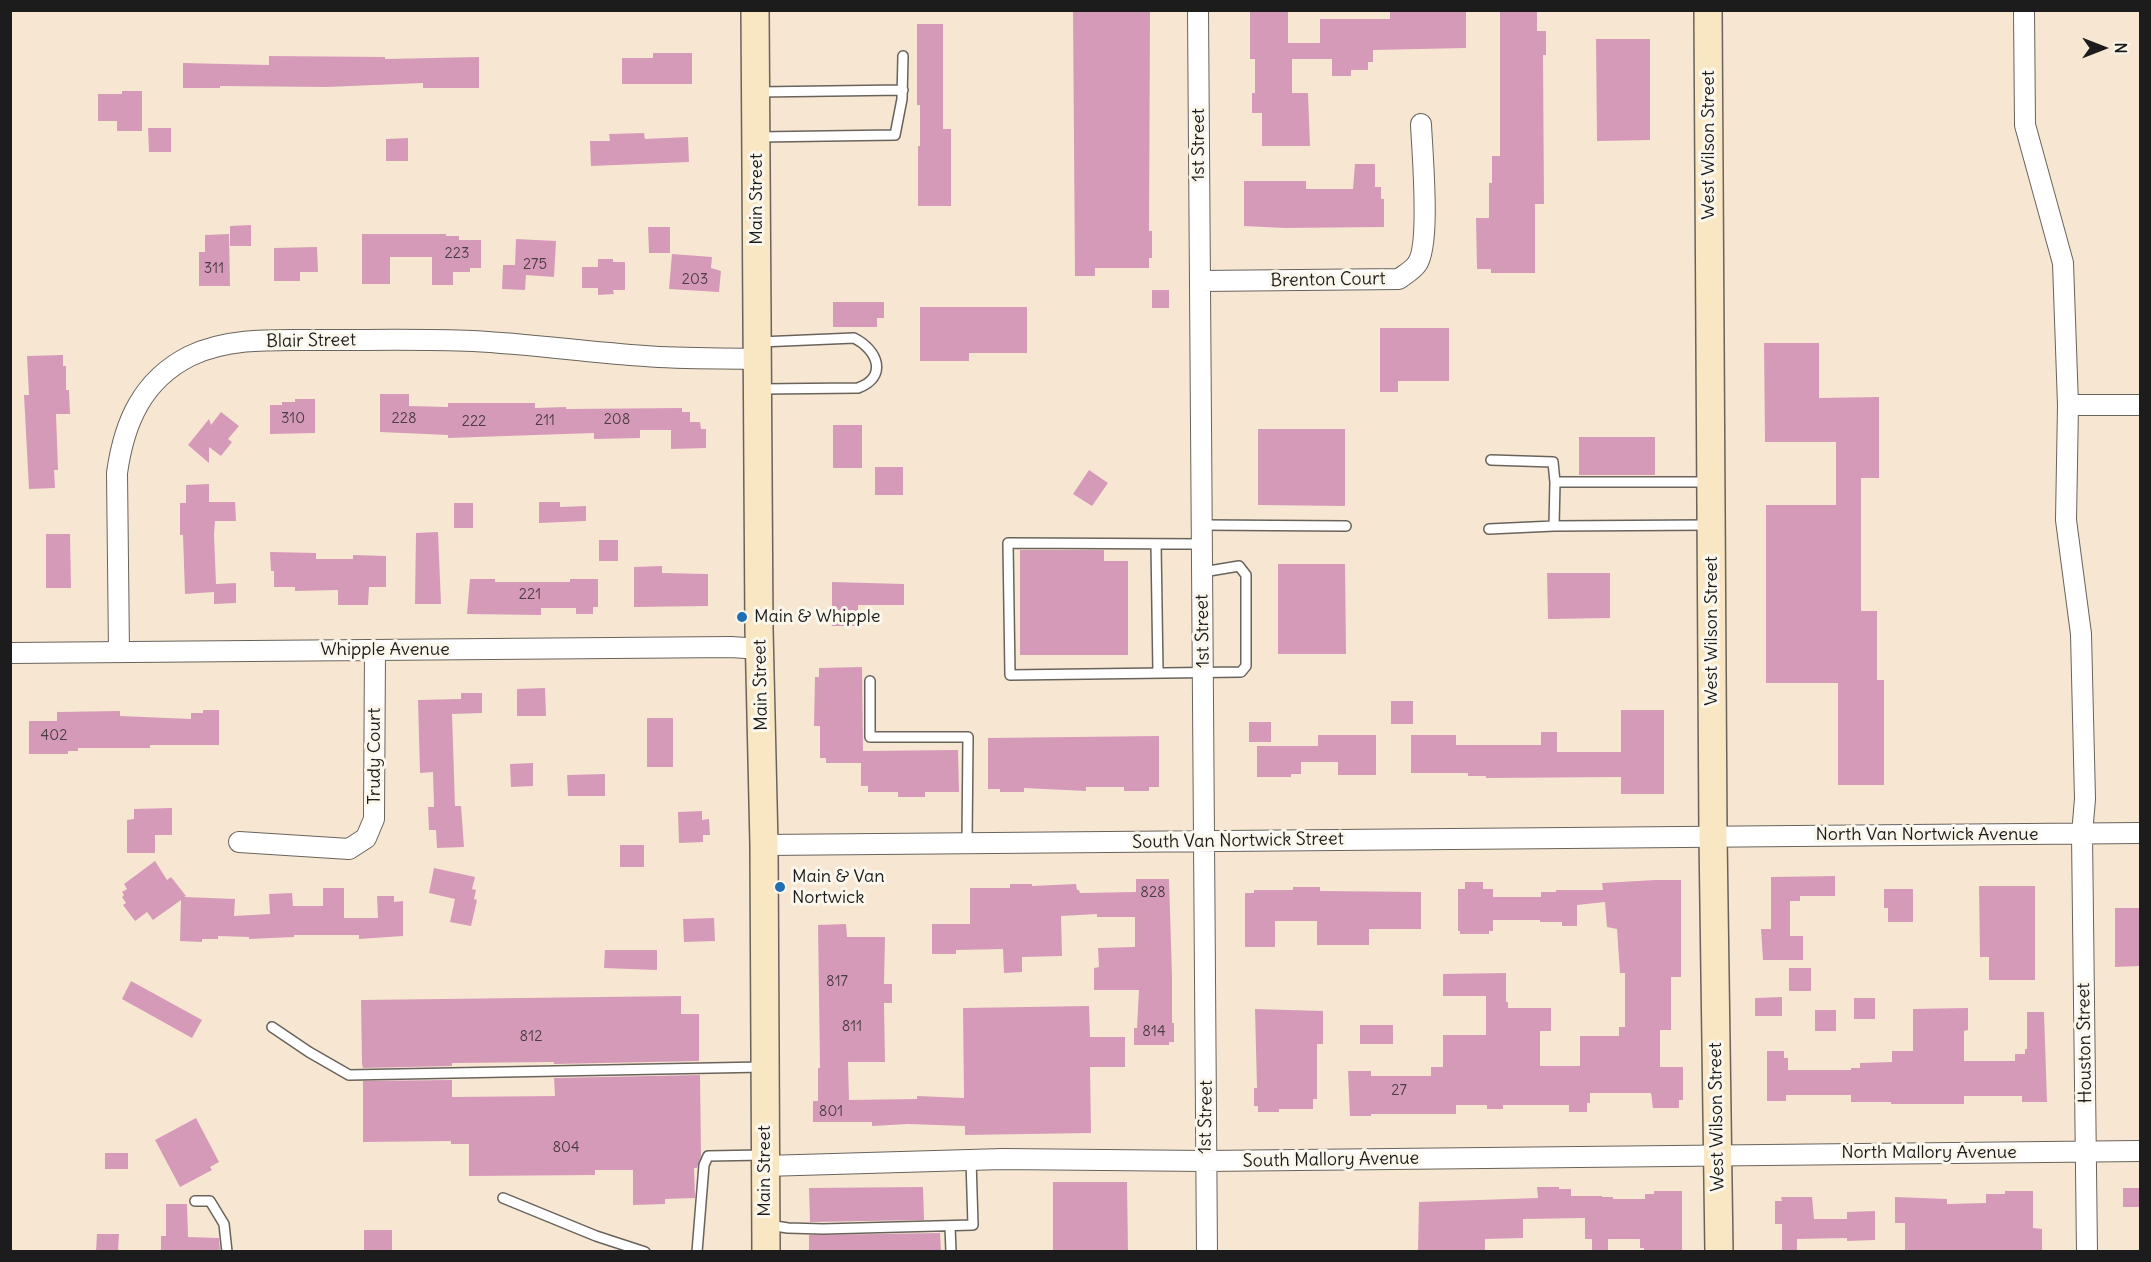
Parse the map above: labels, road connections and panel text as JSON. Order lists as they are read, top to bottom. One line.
{"streets":{"main road":["West Wilson Street","Main Street"],"street":["1st Street","Brenton Court","Blair Street","Whipple Avenue","Trudy Court","North Van Nortwick Avenue","South Van Nortwick Street","Houston Street","North Mallory Avenue","South Mallory Avenue"]},"crossings":[["1st Street","Brenton Court"],["1st Street","South Van Nortwick Street"],["1st Street","South Mallory Avenue"],["West Wilson Street","North Van Nortwick Avenue"],["West Wilson Street","South Van Nortwick Street"],["West Wilson Street","North Mallory Avenue"],["West Wilson Street","South Mallory Avenue"],["Main Street","Blair Street"],["Main Street","Whipple Avenue"],["Main Street","South Van Nortwick Street"],["Main Street","South Mallory Avenue"],["Blair Street","Whipple Avenue"],["Whipple Avenue","Trudy Court"],["North Van Nortwick Avenue","South Van Nortwick Street"],["North Van Nortwick Avenue","Houston Street"],["Houston Street","North Mallory Avenue"],["North Mallory Avenue","South Mallory Avenue"]],"places":["Main & Whipple","Main & Van Nortwick"],"house_numbers":["223","275","311","203","310","228","208","211","222","221","402","828","817","811","814","812","27","801","804"],"north":"right"}
